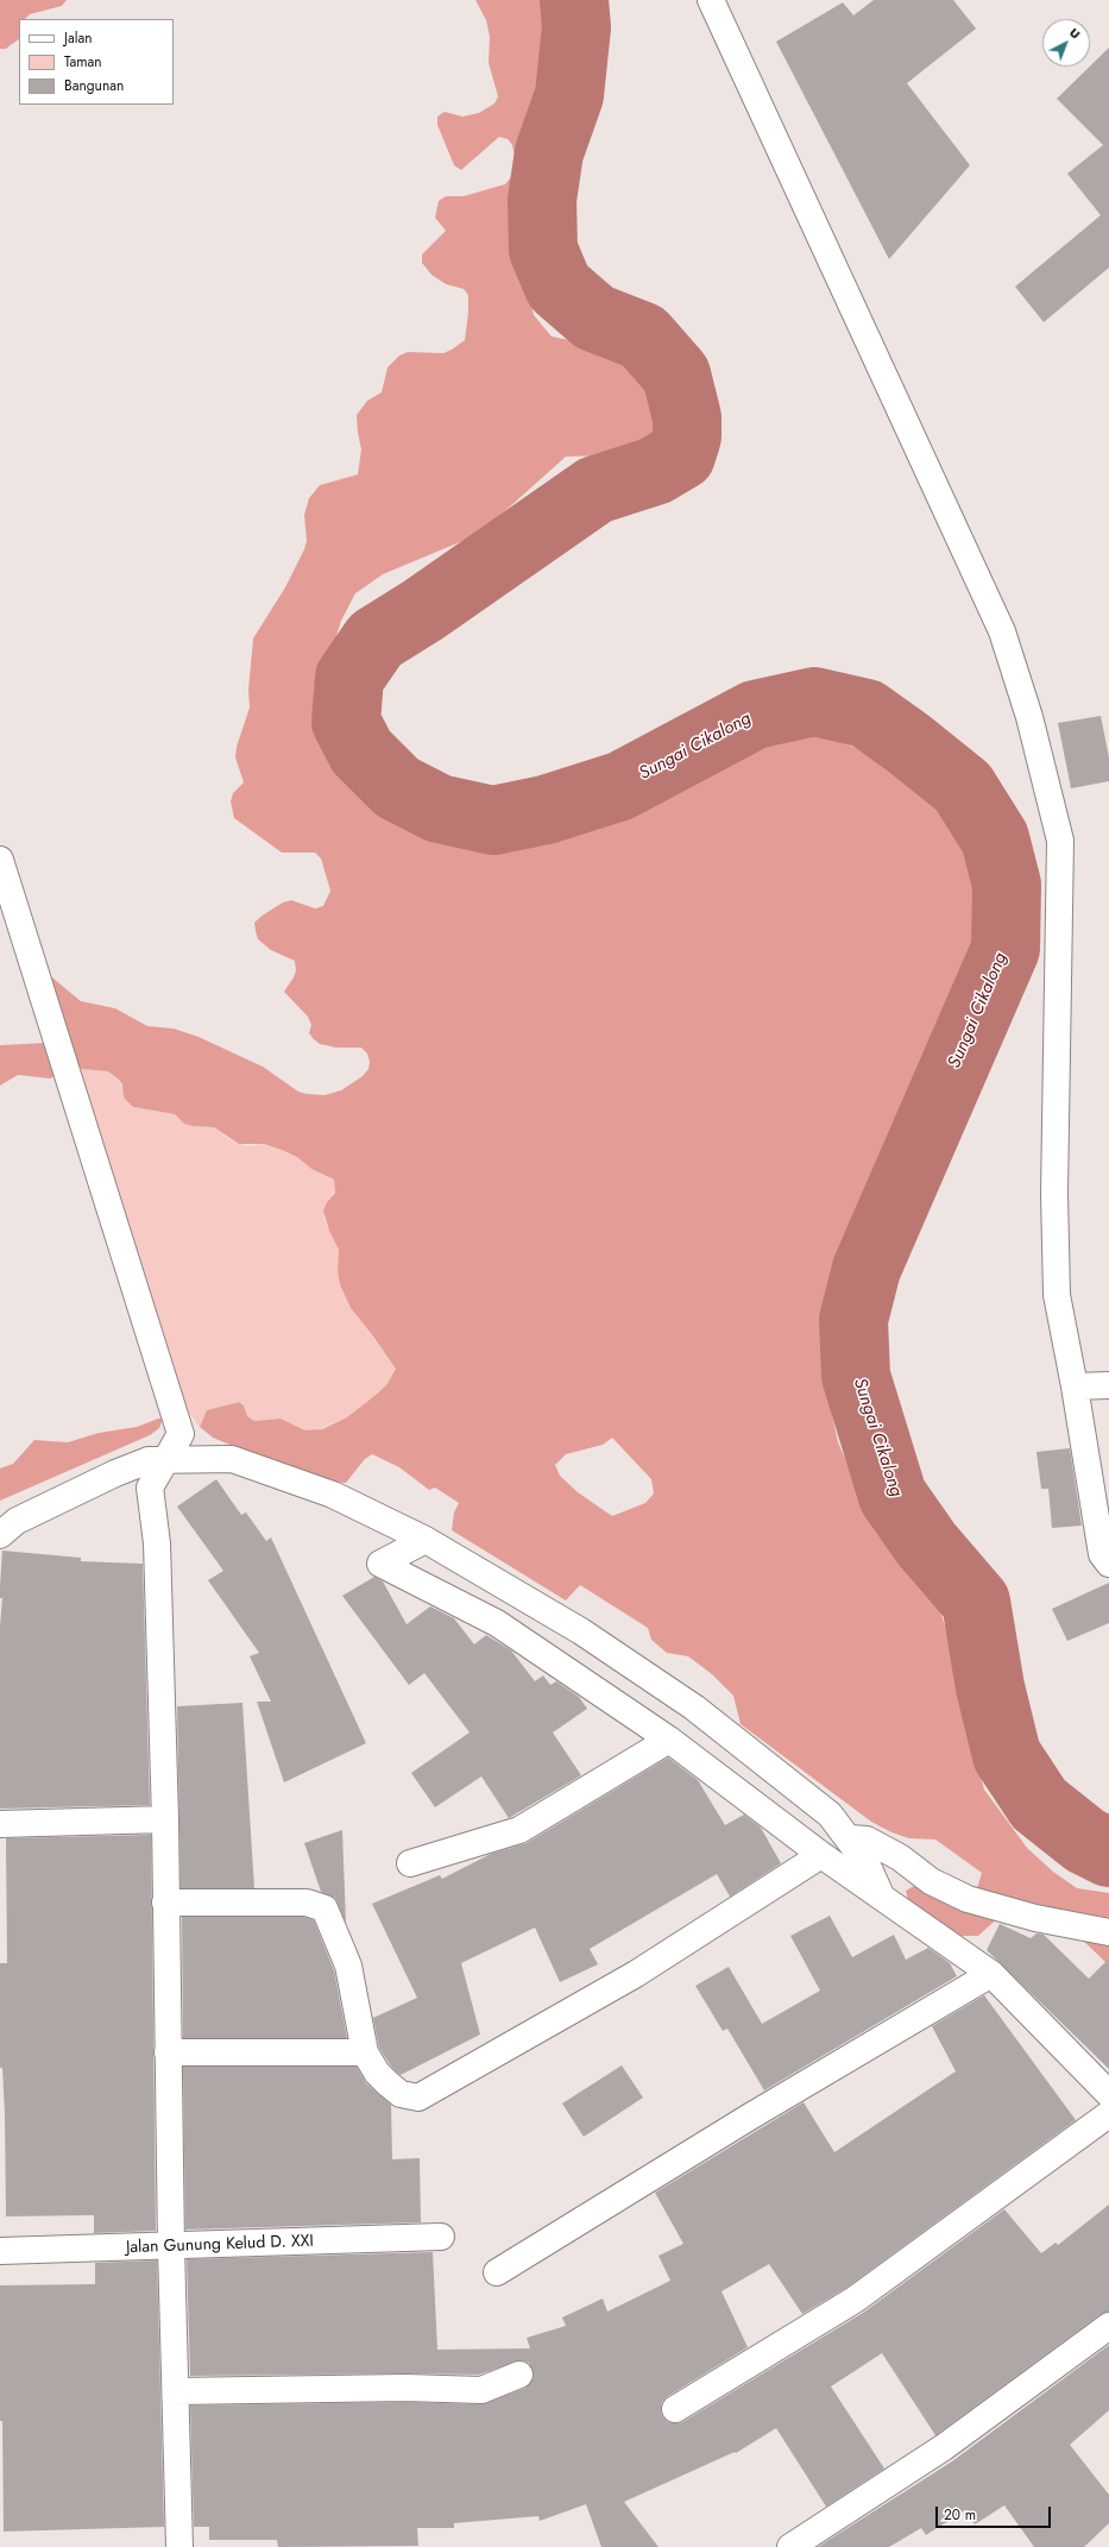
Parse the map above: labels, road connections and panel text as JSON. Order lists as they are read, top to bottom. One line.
{"streets":{"street":["Jalan Gunung Kelud D. XXI"]},"water":["Sungai Cikalong"],"legend":["Jalan","Taman","Bangunan"],"scale_bar":"20 m","north":"top right"}
